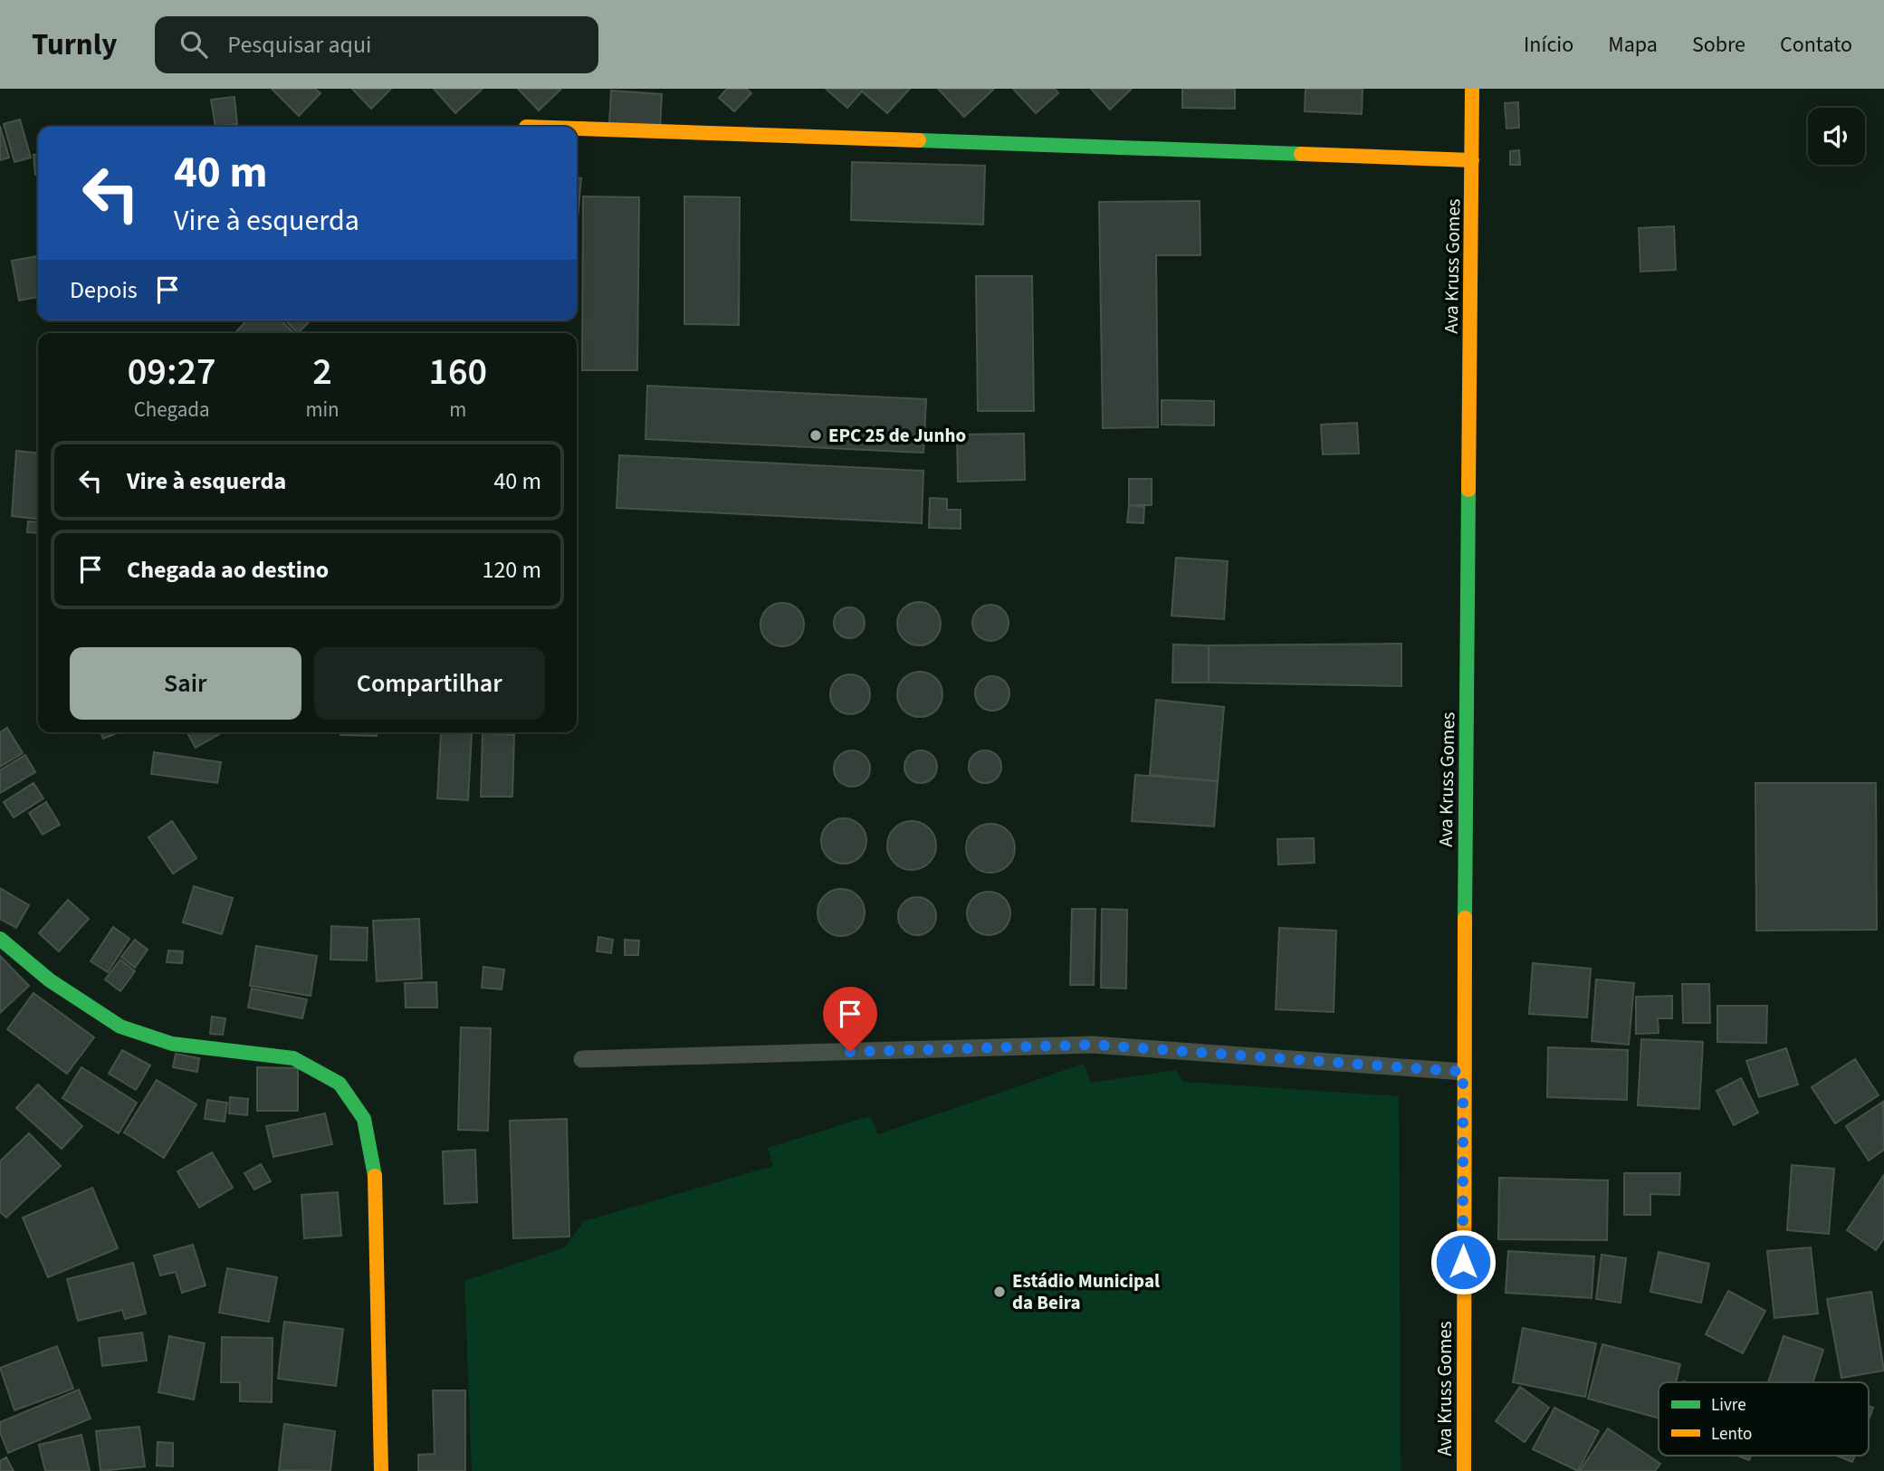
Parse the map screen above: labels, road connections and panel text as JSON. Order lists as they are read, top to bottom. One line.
{"streets":{"street":["Ava Kruss Gomes"]},"places":["EPC 25 de Junho","Estádio Municipal da Beira"],"legend":["Livre","Lento"],"page":{"header":"Turnly","search":"Pesquisar aqui","nav":["Início","Mapa","Sobre","Contato"],"turn":["40 m","Vire à esquerda"],"then":"Depois","eta":["09:27","Chegada","2","min","160","m"],"list":[{"name":"Vire à esquerda","value":"40 m"},{"name":"Chegada ao destino","value":"120 m"}],"buttons":["Sair","Compartilhar"]}}
